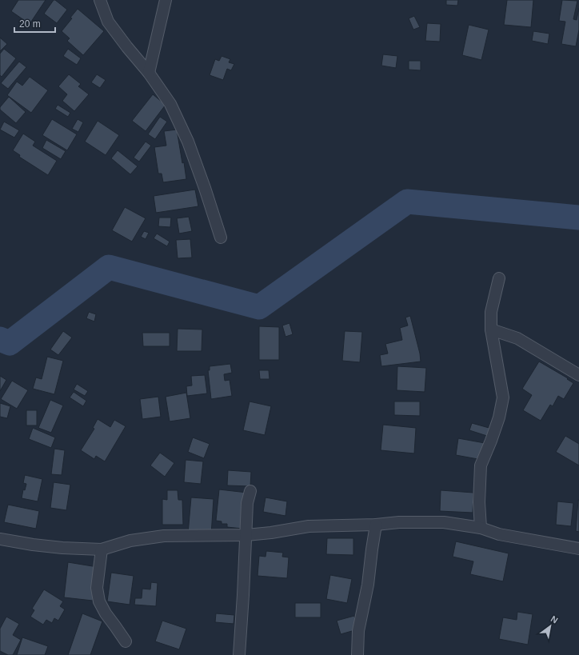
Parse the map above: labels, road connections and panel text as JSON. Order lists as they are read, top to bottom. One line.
{"scale_bar":"20 m","north":"top right"}
